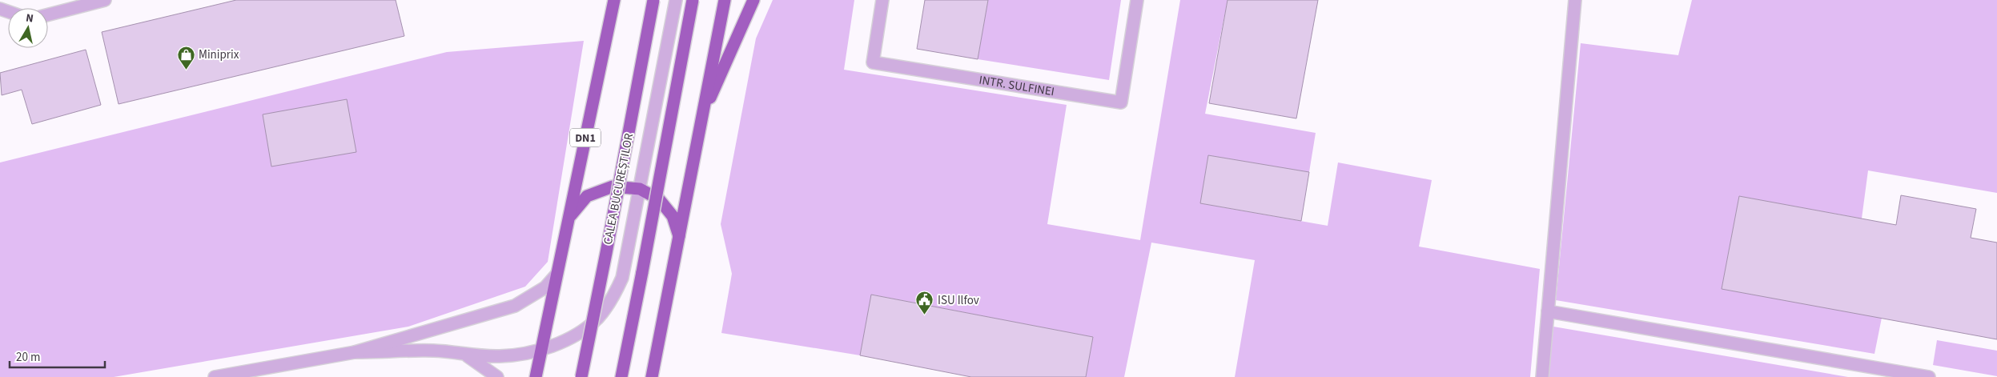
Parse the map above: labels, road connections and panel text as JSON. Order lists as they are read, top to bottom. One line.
{"streets":{"highway":["DN1","CALEA BUCUREȘTILOR"],"lane":["INTR. SULFINEI"]},"places":{"shop":["Miniprix"],"public building":["ISU Ilfov"]},"scale_bar":"20 m","north":"top"}
